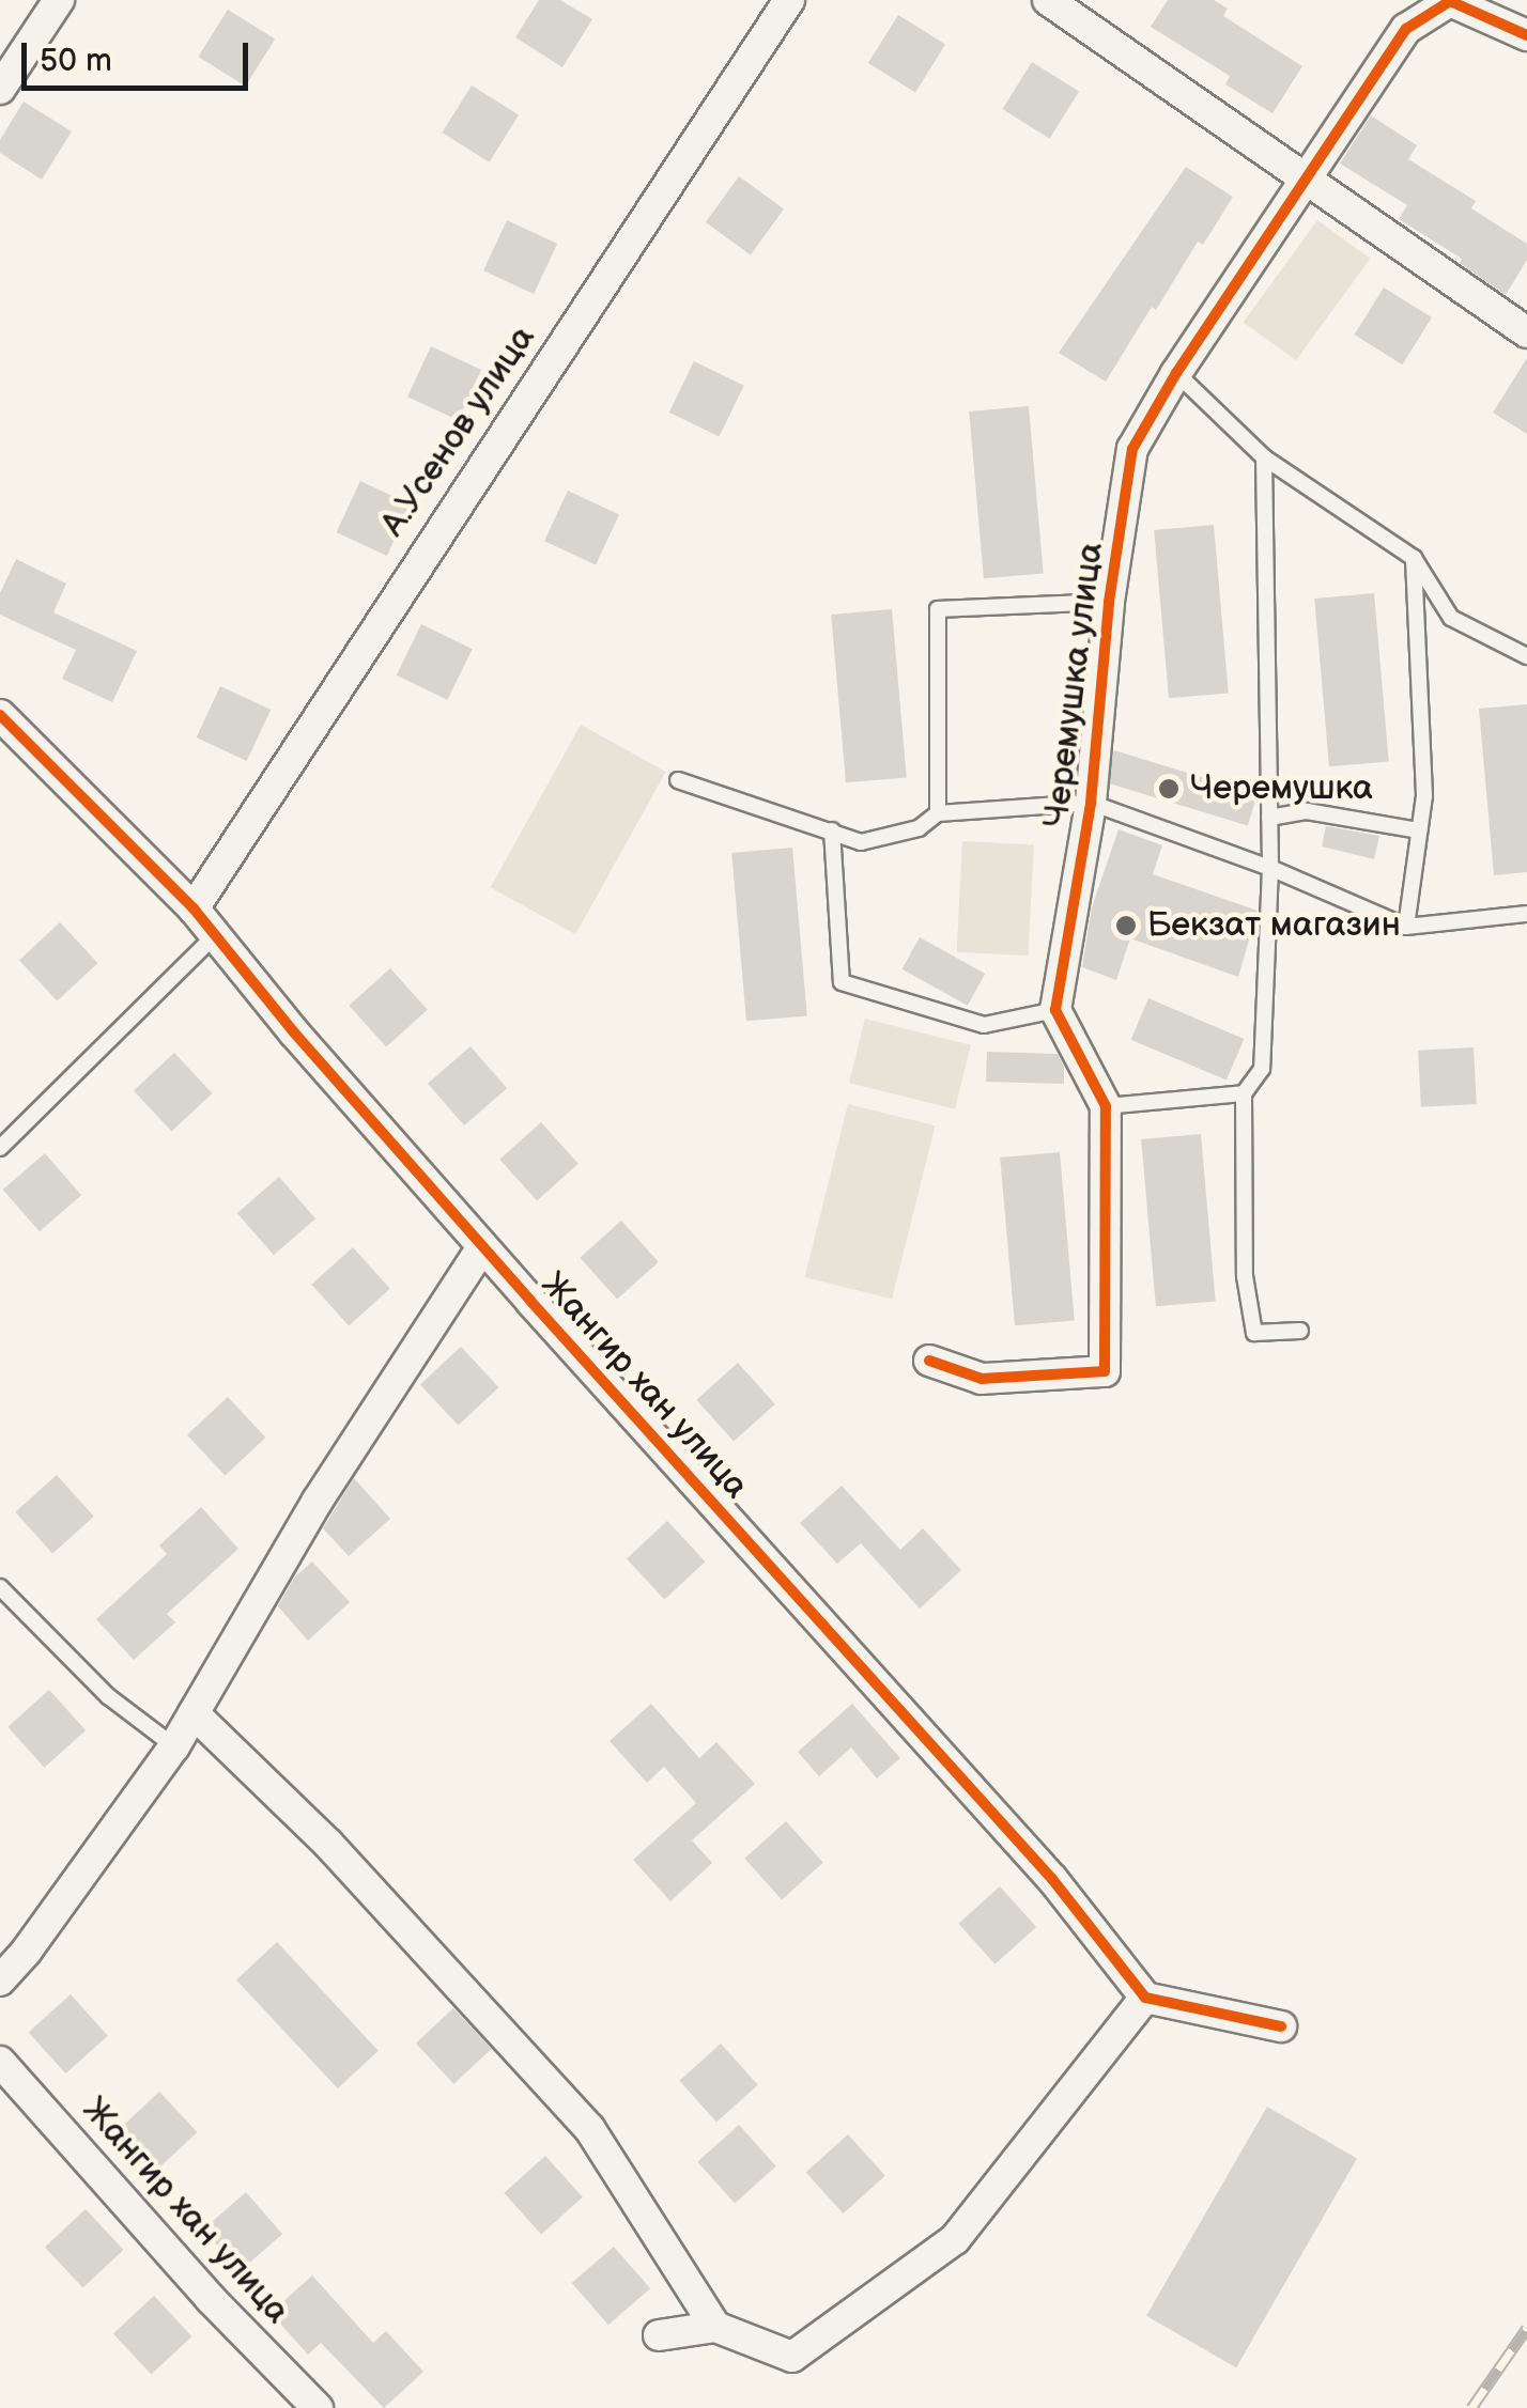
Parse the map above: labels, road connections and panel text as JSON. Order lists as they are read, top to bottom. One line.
{"streets":{"street":["А.Усенов улица","Черемушка улица","Жангир хан улица"]},"crossings":[["А.Усенов улица","Жангир хан улица"]],"places":["Черемушка","Бекзат магазин"],"scale_bar":"50 m"}
